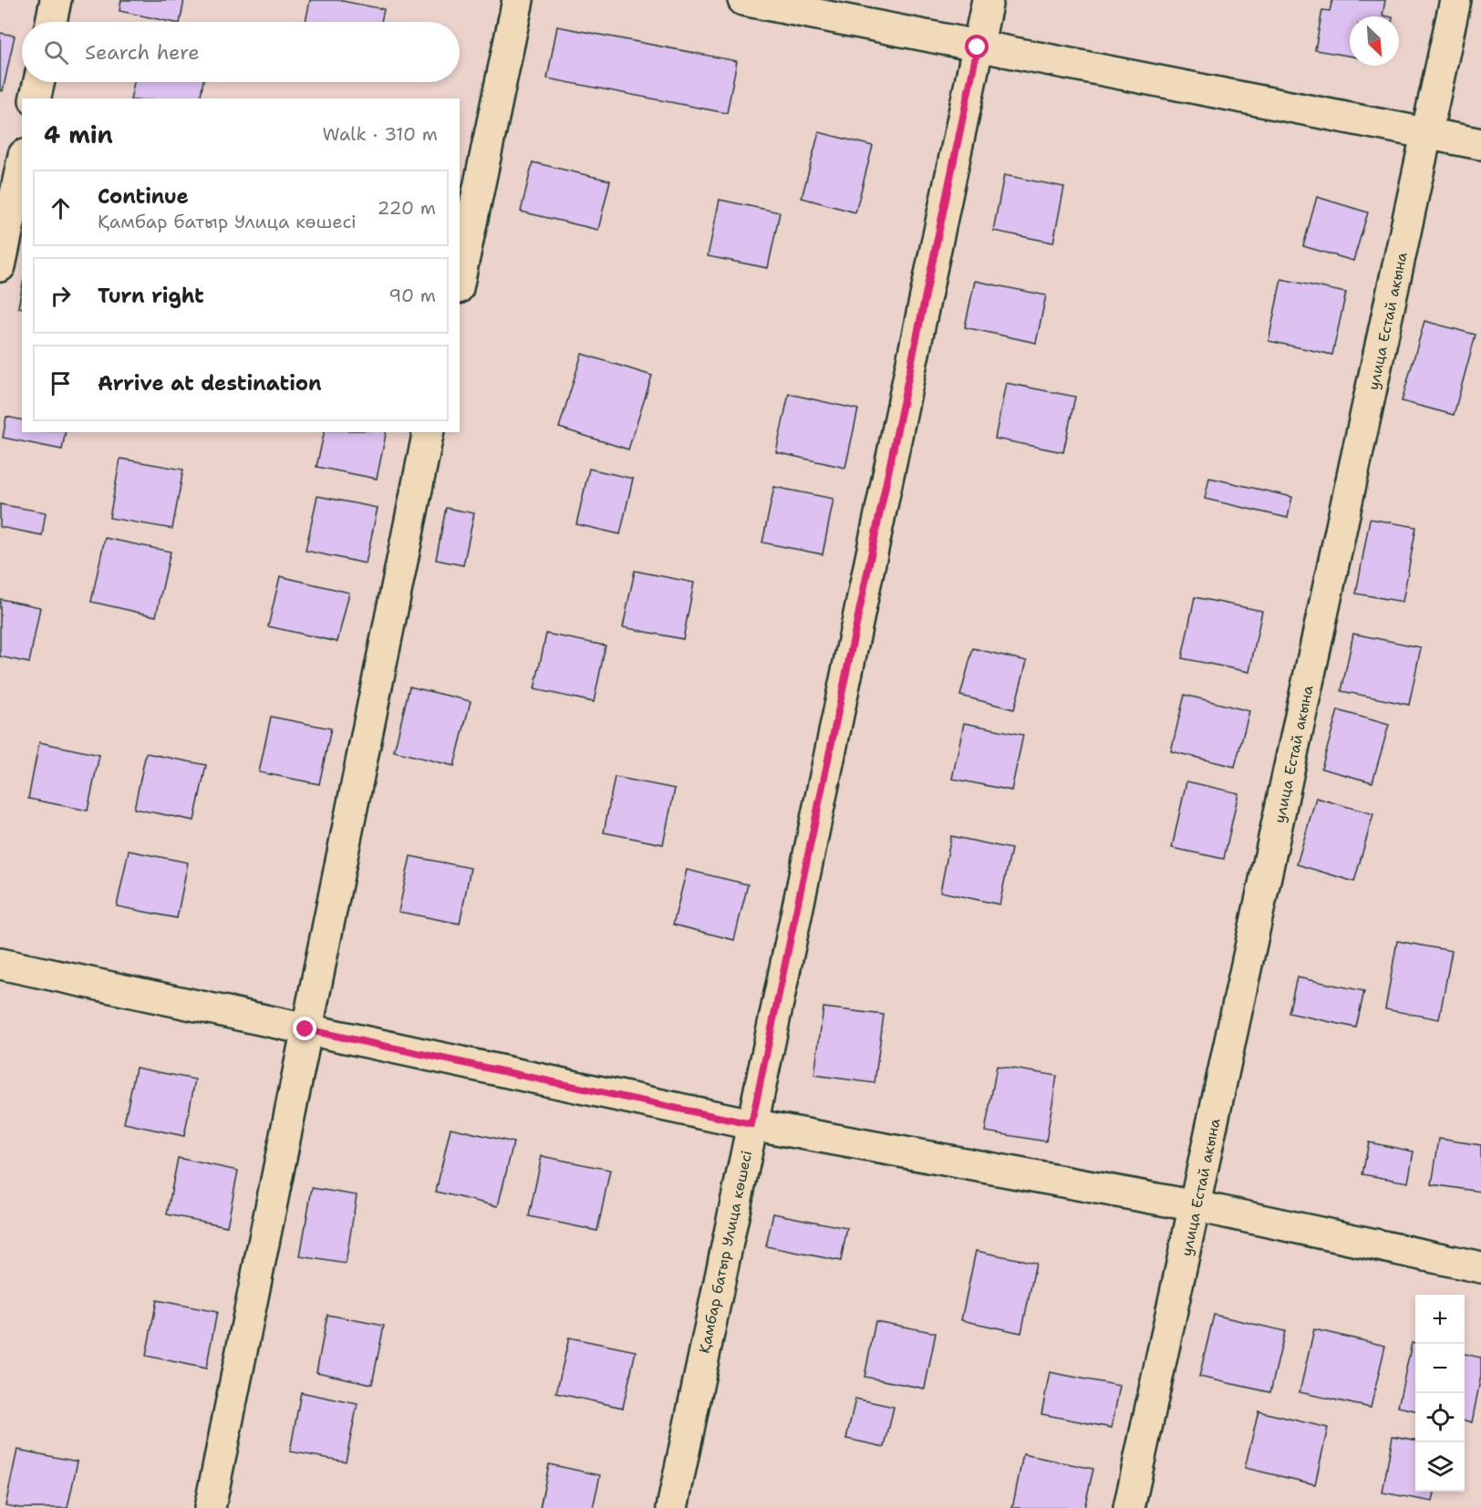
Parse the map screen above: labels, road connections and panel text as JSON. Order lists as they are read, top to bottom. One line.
{"streets":{"street":["улица Естай акына","Қамбар батыр Улица көшесі"]},"north":"bottom right","page":{"search":"Search here","heading":["4 min","Walk · 310 m"],"list":[["Continue","Қамбар батыр Улица көшесі","220 m"],["Turn right","90 m"],"Arrive at destination"],"map_buttons":["+","−"]}}
